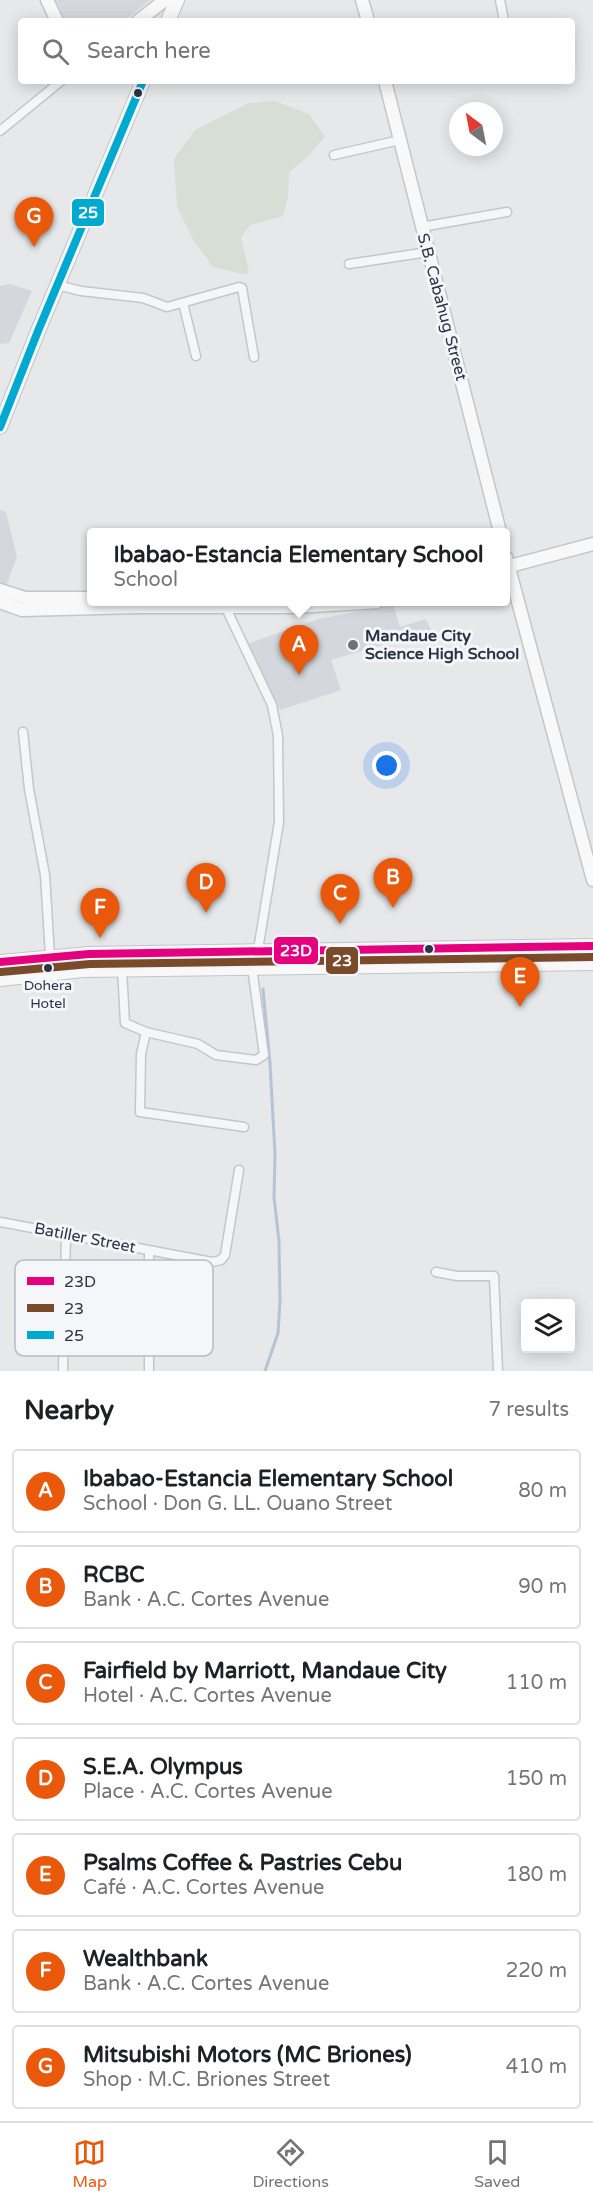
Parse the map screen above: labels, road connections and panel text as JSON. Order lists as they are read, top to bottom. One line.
{"streets":{"street":["S.B. Cabahug Street","Batiller Street"]},"places":["Mandaue City Science High School","Dohera Hotel"],"lines":["transit line 25","transit line 23D","transit line 23"],"legend":["23D","23","25"],"north":"top left","page":{"search":"Search here","pins":["G","A","B","D","C","F","E"],"popup":["Ibabao-Estancia Elementary School","School"],"heading":["Nearby","7 results"],"list":[{"mark":"A","name":"Ibabao-Estancia Elementary School","note":"School · Don G. LL. Ouano Street","value":"80 m"},{"mark":"B","name":"RCBC","note":"Bank · A.C. Cortes Avenue","value":"90 m"},{"mark":"C","name":"Fairfield by Marriott, Mandaue City","note":"Hotel · A.C. Cortes Avenue","value":"110 m"},{"mark":"D","name":"S.E.A. Olympus","note":"Place · A.C. Cortes Avenue","value":"150 m"},{"mark":"E","name":"Psalms Coffee & Pastries Cebu","note":"Café · A.C. Cortes Avenue","value":"180 m"},{"mark":"F","name":"Wealthbank","note":"Bank · A.C. Cortes Avenue","value":"220 m"},{"mark":"G","name":"Mitsubishi Motors (MC Briones)","note":"Shop · M.C. Briones Street","value":"410 m"}],"nav":["Map","Directions","Saved"]}}
